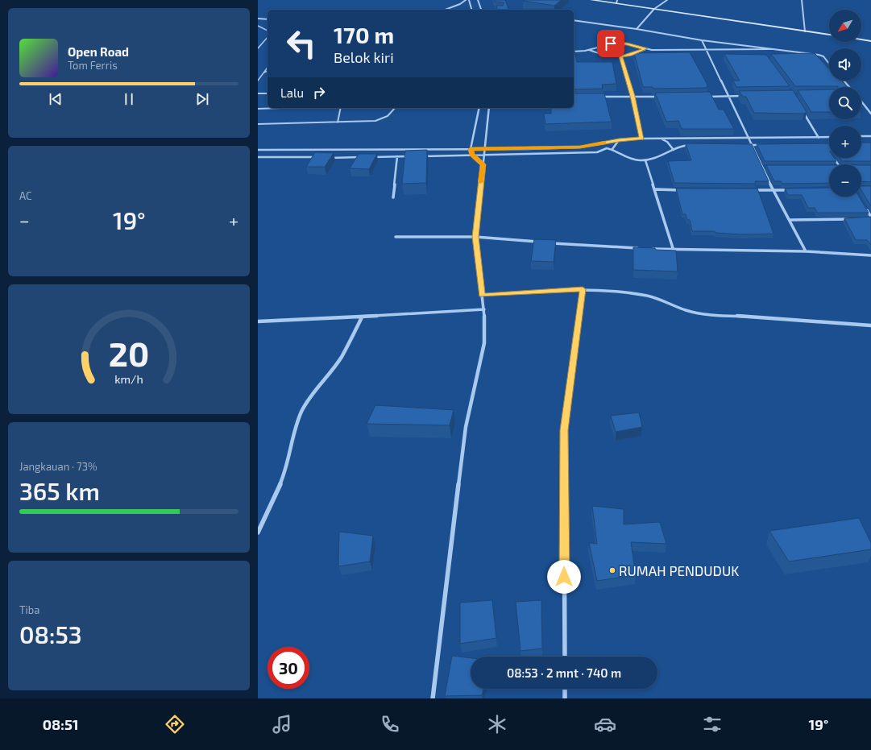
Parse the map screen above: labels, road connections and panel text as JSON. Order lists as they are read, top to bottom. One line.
{"places":["RUMAH PENDUDUK"],"north":"bottom left","page":{"map_buttons":["+","−"],"turn":["170 m","Belok kiri"],"song":["Open Road","Tom Ferris"],"then":"Lalu","tile":["AC",["Jangkauan · 73%","365 km"],["Tiba","08:53"]],"heat":["−","19°","+"],"limit":"30","trip":"08:53 · 2 mnt · 740 m","tabs":["08:51","19°"],"gauge":["20","km/h"]}}
